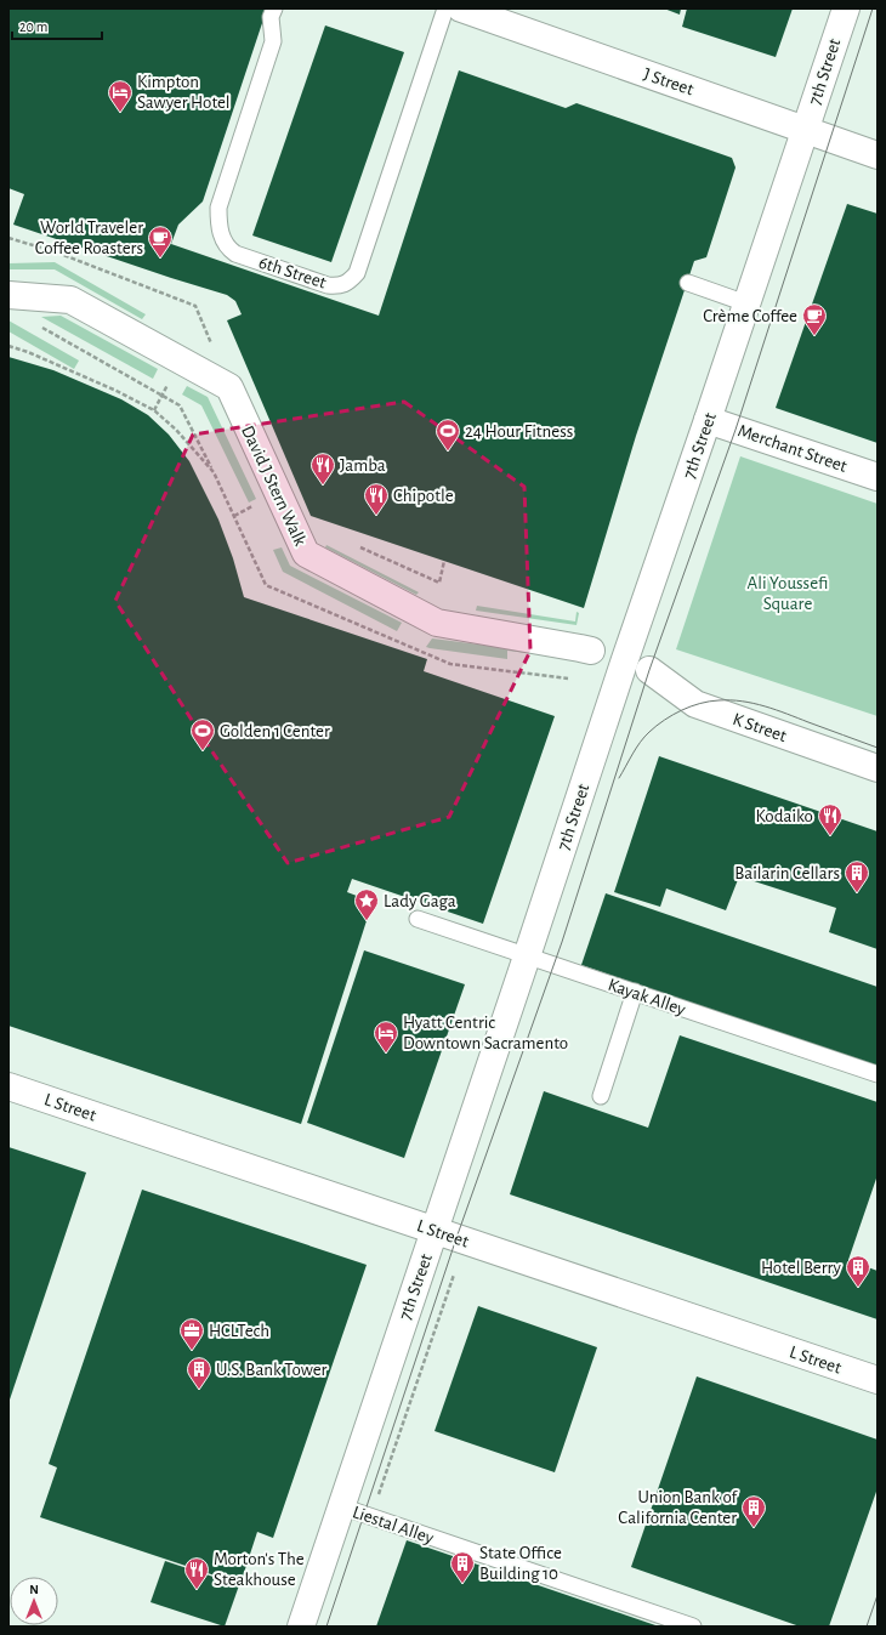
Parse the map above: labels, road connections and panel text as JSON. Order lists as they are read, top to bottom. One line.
{"streets":{"street":["7th Street","J Street","Merchant Street","David J Stern Walk","K Street","L Street"],"lane":["6th Street","Kayak Alley","Liestal Alley"]},"crossings":[["7th Street","J Street"],["7th Street","Merchant Street"],["7th Street","Kayak Alley"],["7th Street","L Street"],["7th Street","Liestal Alley"]],"parks":["Ali Youssefi Square"],"places":{"hotel":["Kimpton Sawyer Hotel","Hyatt Centric Downtown Sacramento"],"cafe":["World Traveler Coffee Roasters","Crème Coffee"],"sports":["24 Hour Fitness","Golden 1 Center"],"restaurant":["Jamba","Chipotle","Kodaiko","Morton's The Steakhouse"],"building":["Bailarin Cellars","Hotel Berry","U.S. Bank Tower","Union Bank of California Center","State Office Building 10"],"place":["Lady Gaga"],"office":["HCLTech"]},"scale_bar":"20 m","north":"top"}
